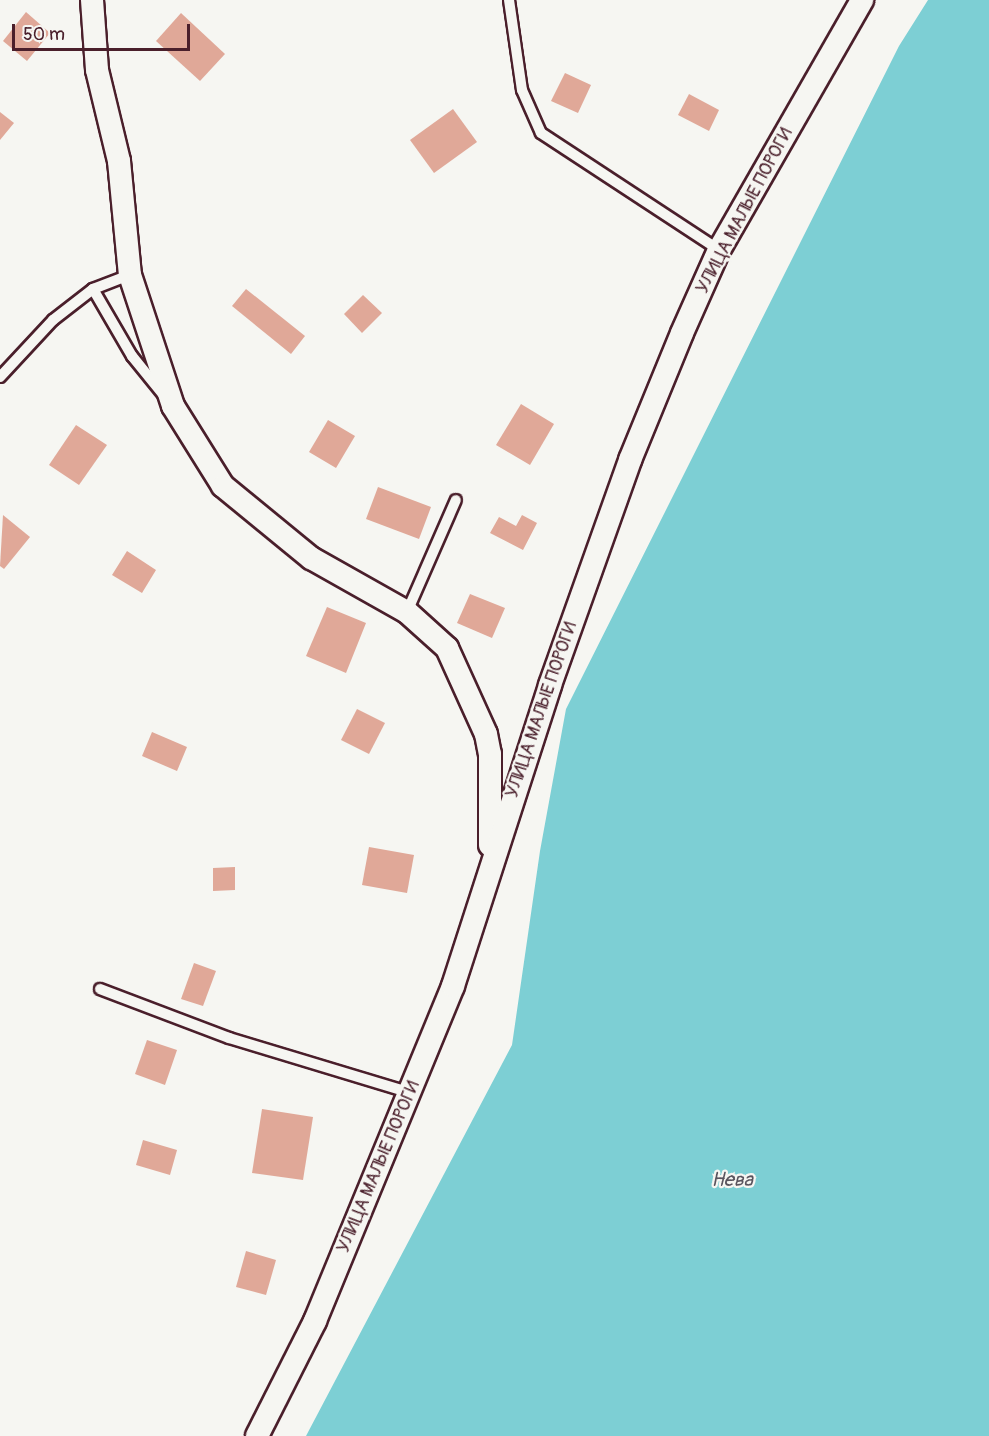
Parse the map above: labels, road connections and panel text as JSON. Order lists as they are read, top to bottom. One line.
{"streets":{"street":["УЛИЦА МАЛЫЕ ПОРОГИ"]},"water":["Нева"],"scale_bar":"50 m"}
